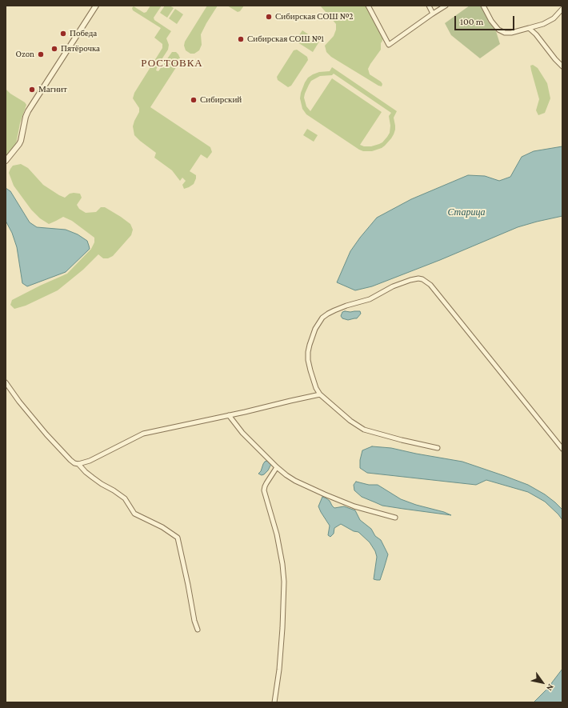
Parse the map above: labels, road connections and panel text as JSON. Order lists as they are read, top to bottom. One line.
{"districts":["РОСТОВКА"],"water":["Старица"],"places":["Сибирская СОШ №2","Победа","Сибирская СОШ №1","Пятёрочка","Ozon","Магнит","Сибирский"],"scale_bar":"100 m","north":"bottom right"}
